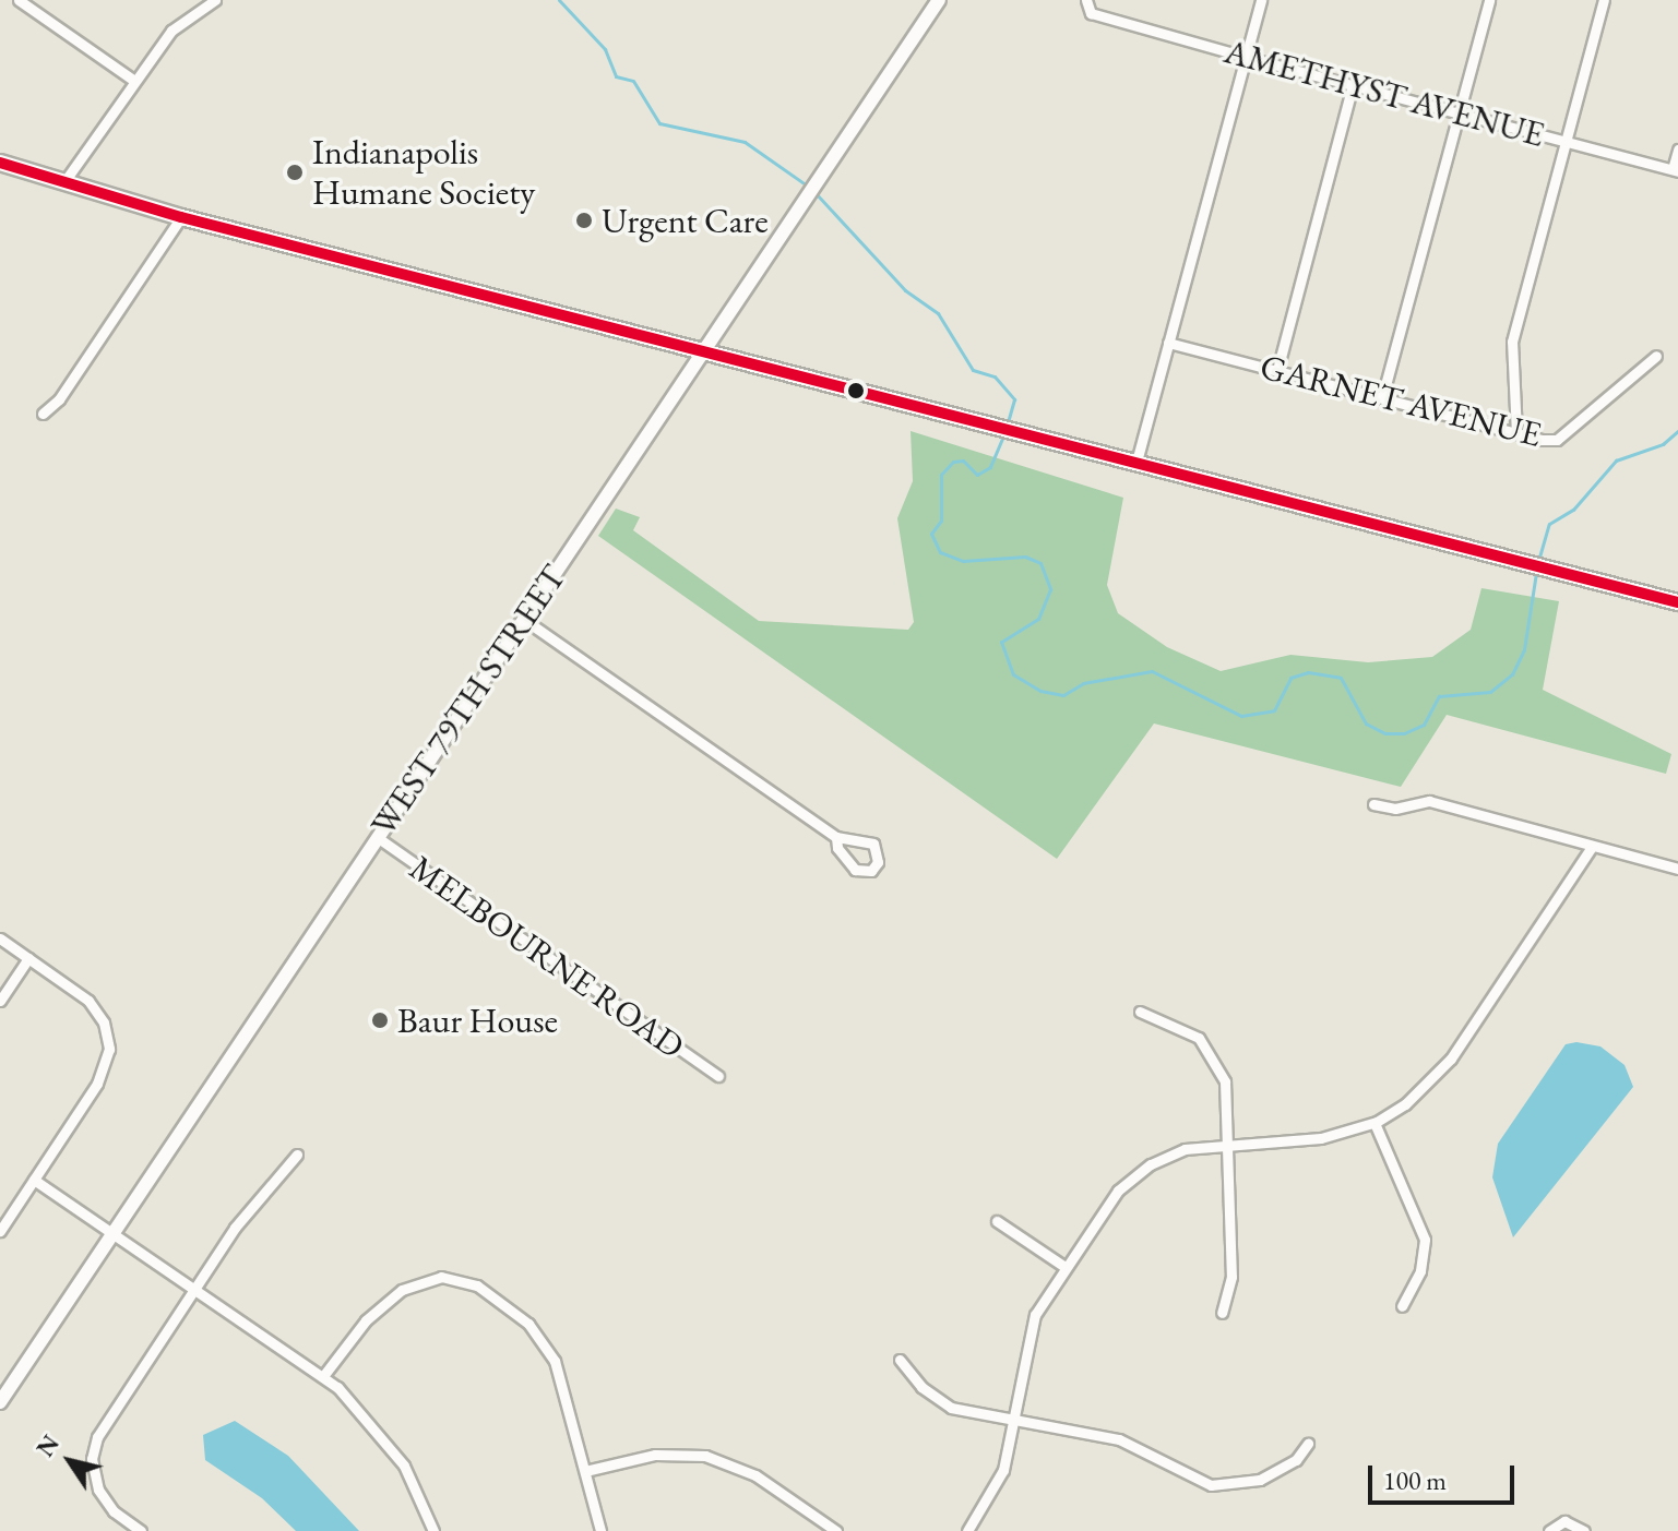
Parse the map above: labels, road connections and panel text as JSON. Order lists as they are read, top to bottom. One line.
{"streets":{"main road":["WEST 79TH STREET"],"street":["AMETHYST AVENUE","GARNET AVENUE","MELBOURNE ROAD"]},"crossings":[["WEST 79TH STREET","MELBOURNE ROAD"]],"places":["Indianapolis Humane Society","Urgent Care","Baur House"],"scale_bar":"100 m","north":"top left"}
